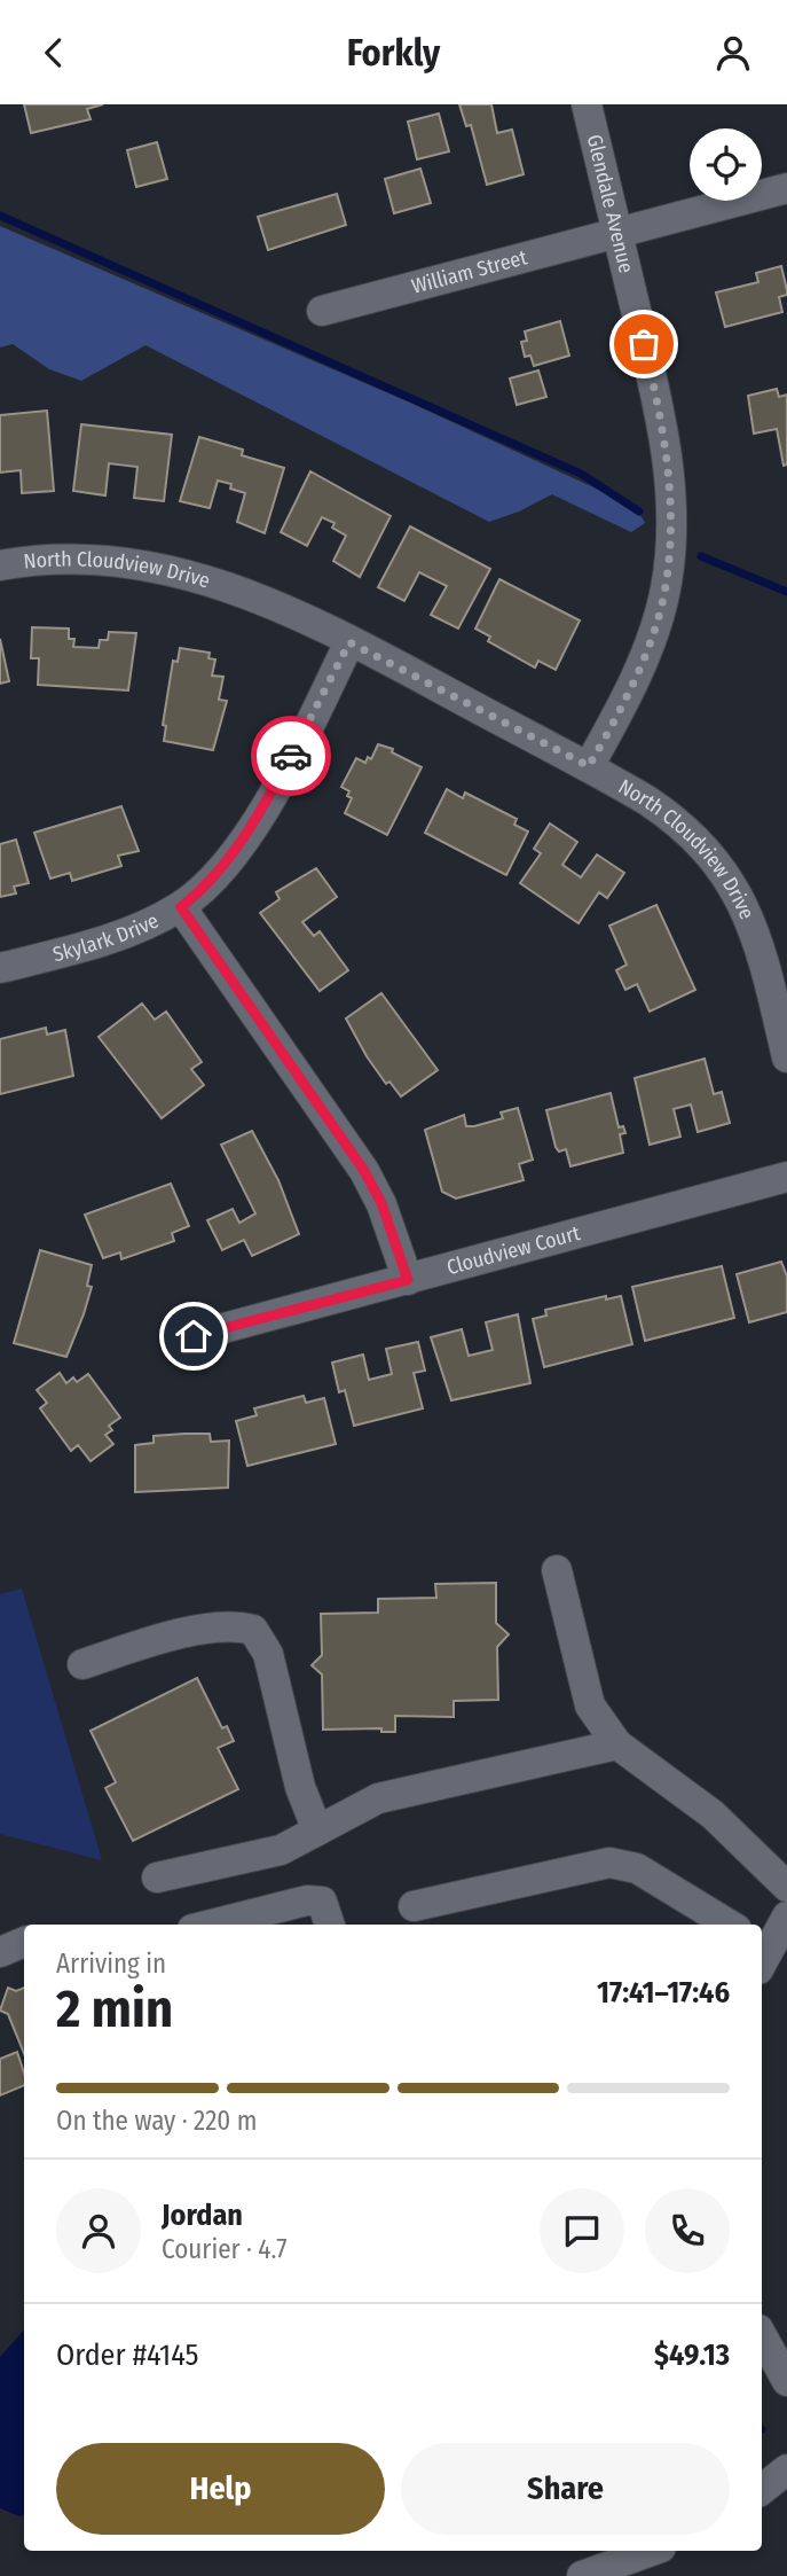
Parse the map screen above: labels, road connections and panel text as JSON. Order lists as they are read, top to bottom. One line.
{"streets":{"street":["Glendale Avenue","William Street","North Cloudview Drive","Skylark Drive","Cloudview Court"]},"crossings":[["Glendale Avenue","William Street"],["Glendale Avenue","North Cloudview Drive"],["North Cloudview Drive","Skylark Drive"]],"page":{"header":"Forkly","heading":["2 min","Arriving in","17:41–17:46"],"panel":["Jordan","Courier · 4.7","Order #4145","$49.13"],"bar":"On the way · 220 m","buttons":["Help","Share"]}}
